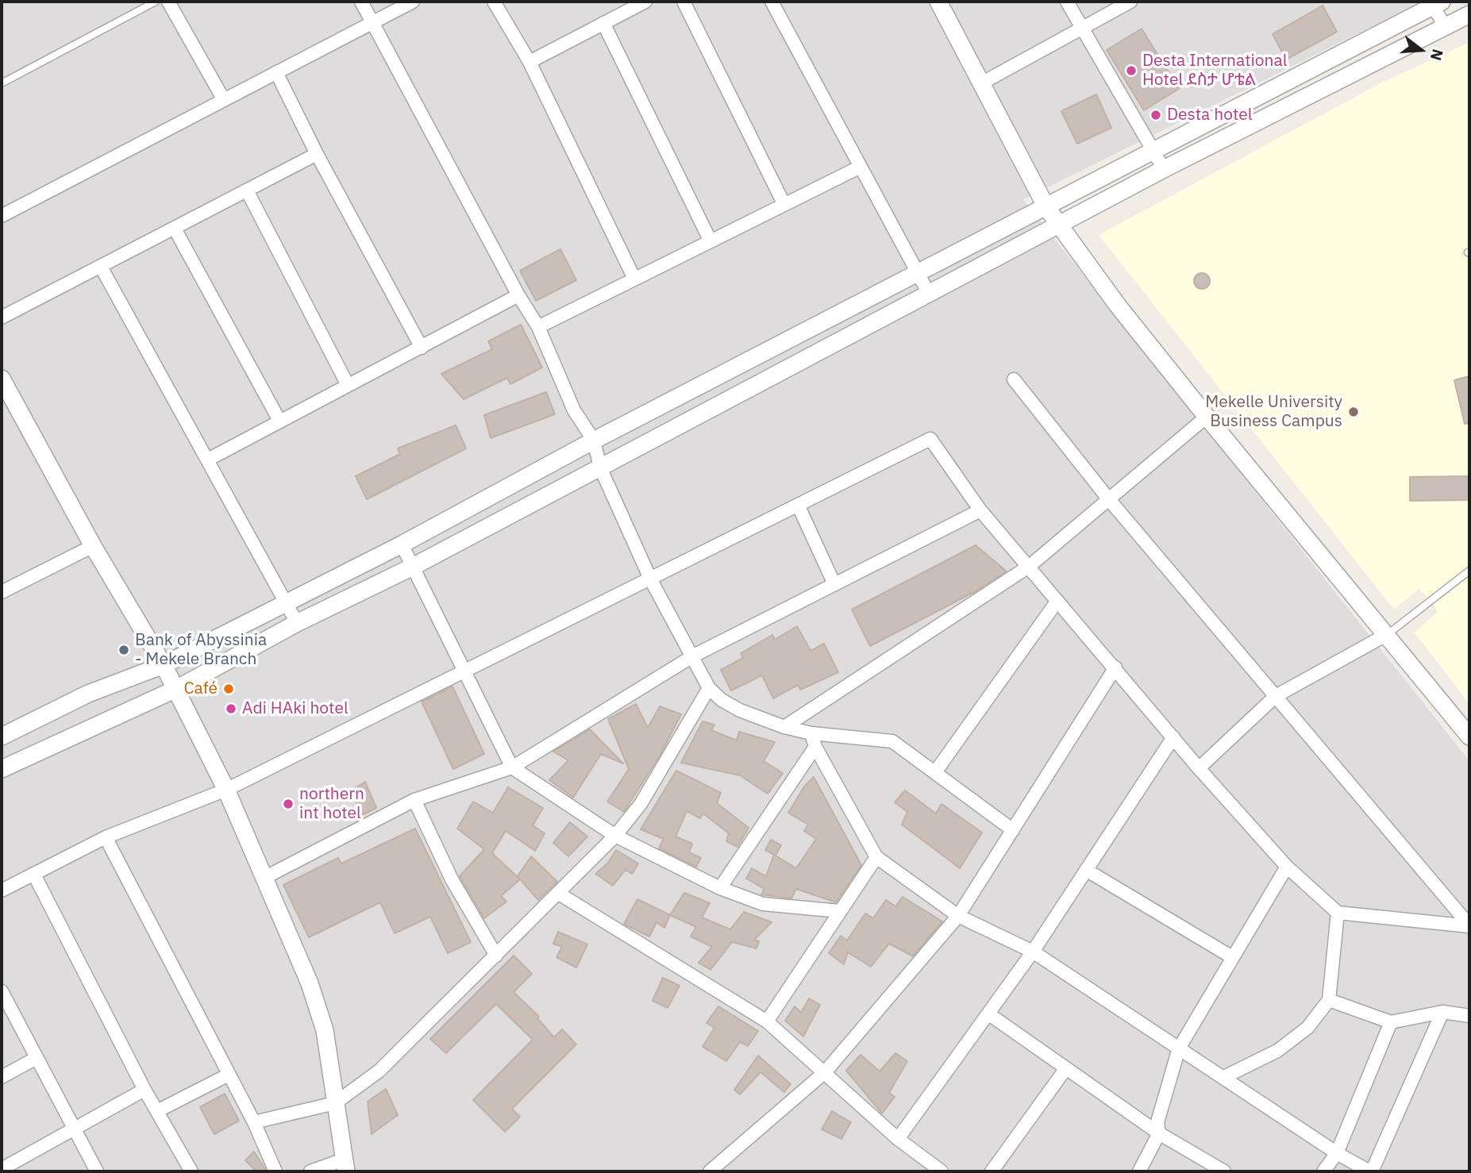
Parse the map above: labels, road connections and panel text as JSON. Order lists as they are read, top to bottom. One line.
{"places":["Desta International Hotel ደስታ ሆቴል","Desta hotel","Mekelle University Business Campus","Bank of Abyssinia - Mekele Branch","Café","Adi HAki hotel","northern int hotel"],"north":"right"}
